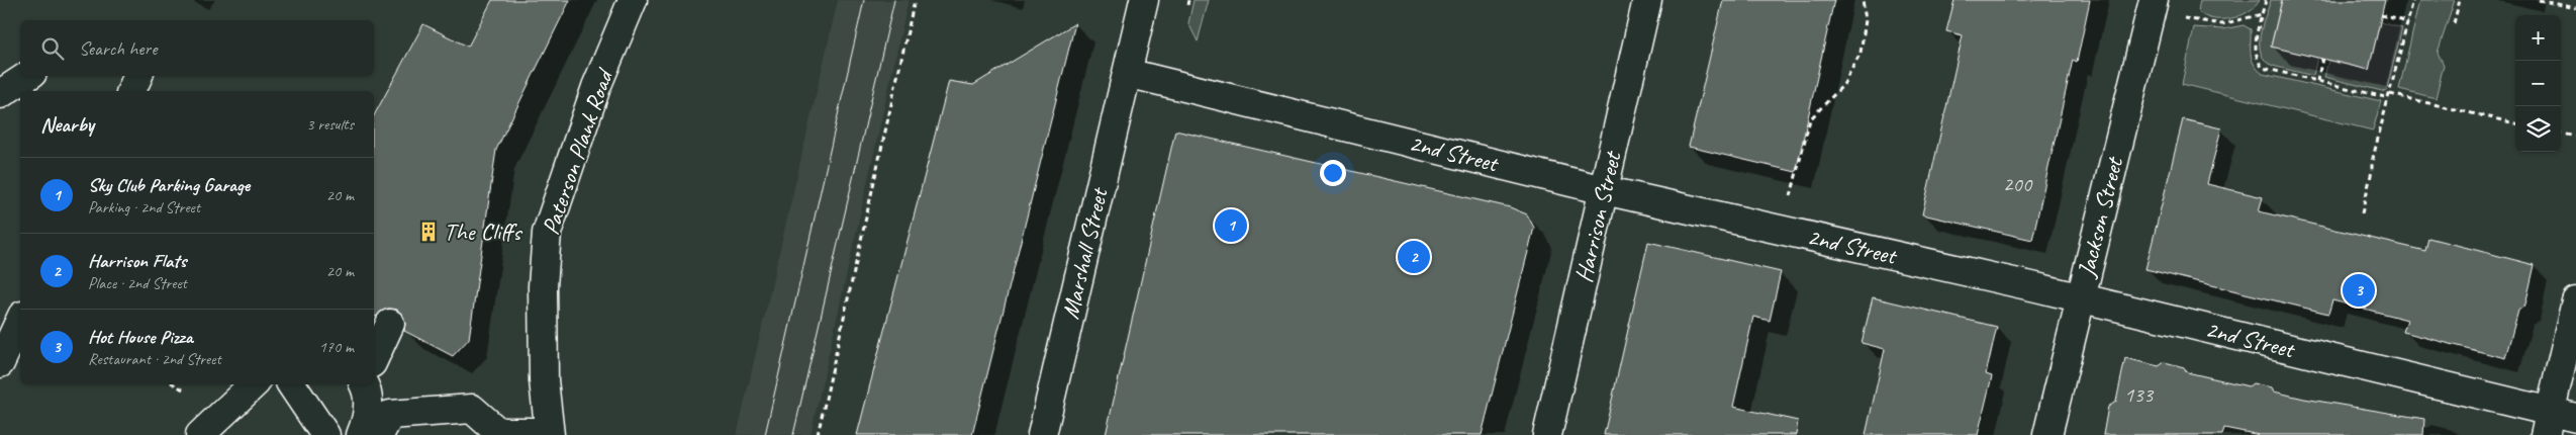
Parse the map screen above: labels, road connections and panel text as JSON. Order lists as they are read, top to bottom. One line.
{"streets":{"street":["Paterson Plank Road","2nd Street","Harrison Street","Jackson Street","Marshall Street"]},"crossings":[["2nd Street","Harrison Street"],["2nd Street","Jackson Street"],["2nd Street","Marshall Street"]],"places":{"building":["The Cliffs"]},"house_numbers":["200","133"],"page":{"map_buttons":["+","−"],"search":"Search here","heading":["Nearby","3 results"],"list":[{"mark":"1","name":"Sky Club Parking Garage","note":"Parking · 2nd Street","value":"20 m"},{"mark":"2","name":"Harrison Flats","note":"Place · 2nd Street","value":"20 m"},{"mark":"3","name":"Hot House Pizza","note":"Restaurant · 2nd Street","value":"170 m"}],"pins":["1","2","3"]}}
